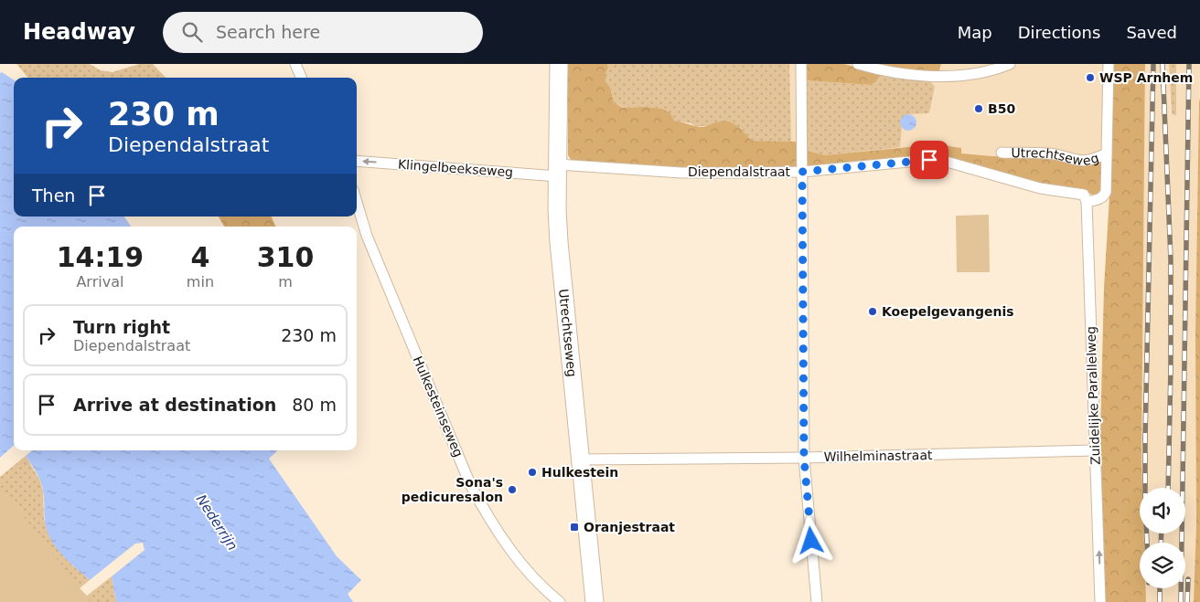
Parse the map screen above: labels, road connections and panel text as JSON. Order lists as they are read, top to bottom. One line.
{"streets":{"main road":["Utrechtseweg"],"street":["Klingelbeekseweg","Diependalstraat","Zuidelijke Parallelweg","Hulkesteinseweg","Wilhelminastraat"]},"crossings":[["Utrechtseweg","Klingelbeekseweg"],["Utrechtseweg","Diependalstraat"],["Utrechtseweg","Zuidelijke Parallelweg"],["Utrechtseweg","Wilhelminastraat"],["Klingelbeekseweg","Diependalstraat"],["Diependalstraat","Zuidelijke Parallelweg"],["Zuidelijke Parallelweg","Wilhelminastraat"]],"one_way":["Klingelbeekseweg","Zuidelijke Parallelweg"],"water":["Nederrijn"],"places":{"other":["WSP Arnhem","B50","Koepelgevangenis","Hulkestein","Sona's pedicuresalon"],"transit":["Oranjestraat"]},"page":{"header":"Headway","search":"Search here","nav":["Map","Directions","Saved"],"turn":["230 m","Diependalstraat"],"then":"Then","eta":["14:19","Arrival","4","min","310","m"],"list":[{"name":"Turn right","note":"Diependalstraat","value":"230 m"},{"name":"Arrive at destination","value":"80 m"}]}}
